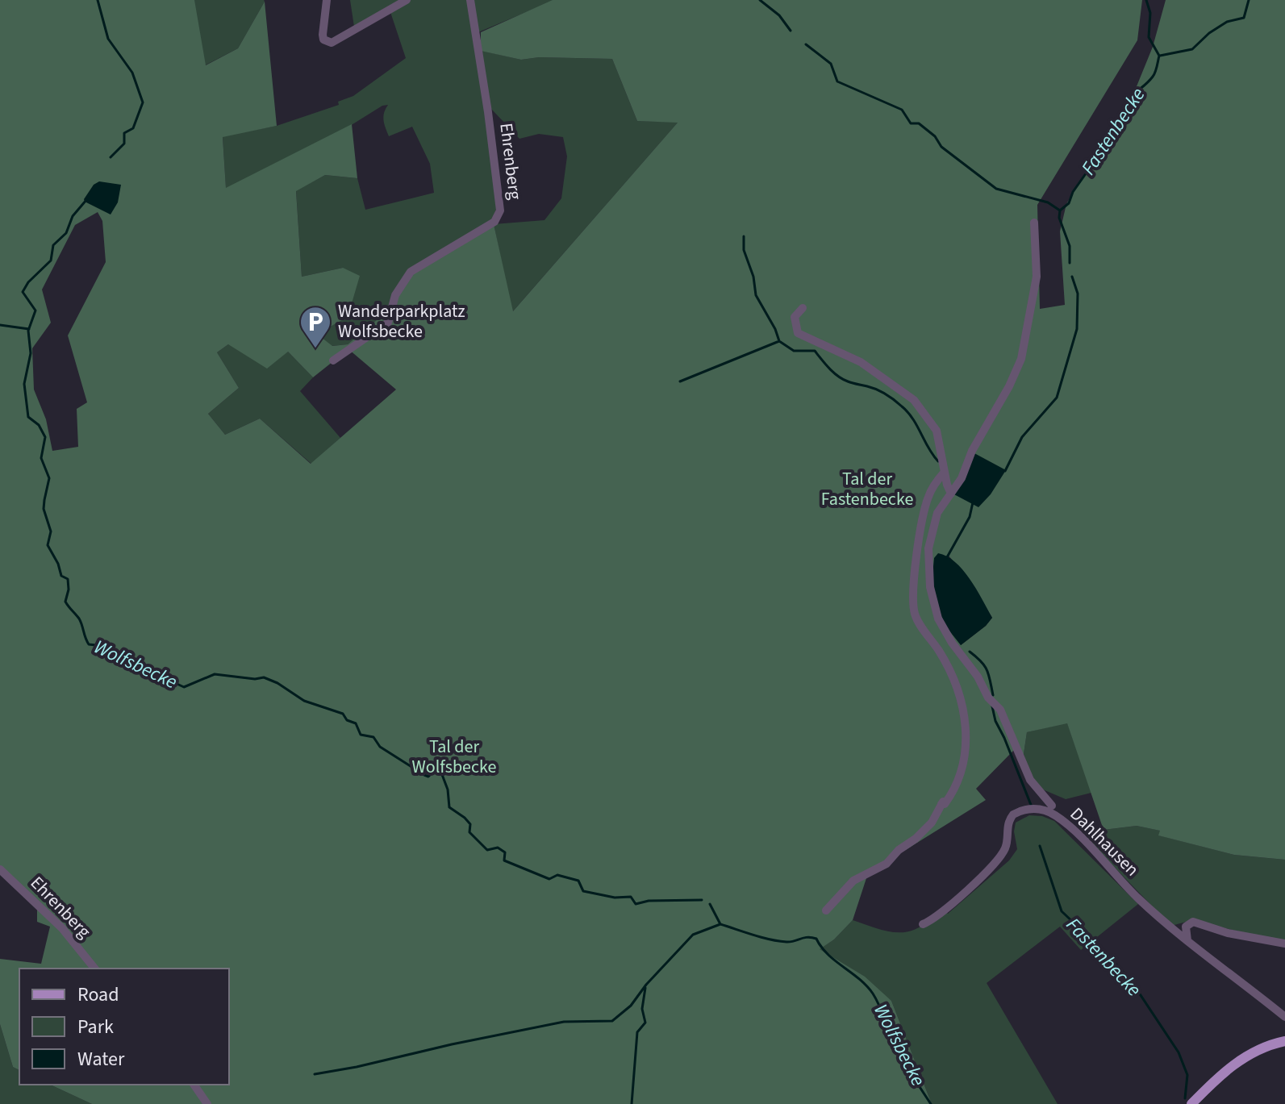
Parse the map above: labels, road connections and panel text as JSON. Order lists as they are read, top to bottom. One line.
{"streets":{"street":["Ehrenberg","Dahlhausen"]},"water":["Fastenbecke","Wolfsbecke"],"parks":["Tal der Fastenbecke","Tal der Wolfsbecke"],"places":{"parking":["Wanderparkplatz Wolfsbecke"]},"legend":["Road","Park","Water"]}
